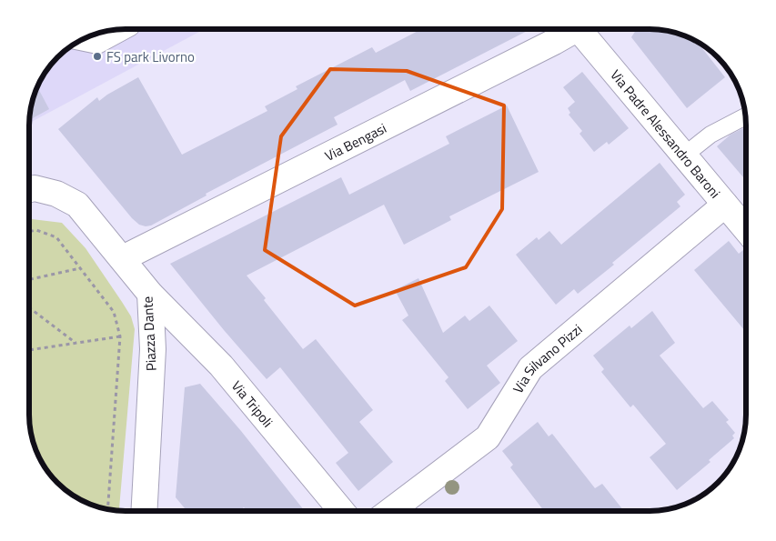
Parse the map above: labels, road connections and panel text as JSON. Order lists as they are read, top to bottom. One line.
{"streets":{"street":["Via Padre Alessandro Baroni","Via Bengasi","Piazza Dante","Via Silvano Pizzi","Via Tripoli"]},"crossings":[["Via Padre Alessandro Baroni","Via Silvano Pizzi"],["Via Bengasi","Piazza Dante"],["Piazza Dante","Via Tripoli"]],"places":["FS park Livorno"]}
